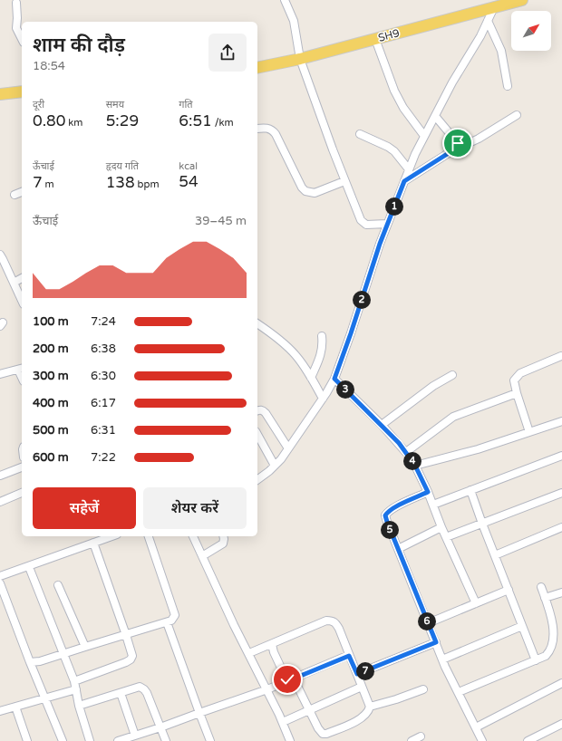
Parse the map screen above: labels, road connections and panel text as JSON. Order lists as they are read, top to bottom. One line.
{"streets":{"main road":["SH9"]},"north":"top right","page":{"heading":["शाम की दौड़","18:54"],"stats":[["दूरी","0.80 km"],["समय","5:29"],["गति","6:51 /km"],["ऊँचाई","7 m"],["हृदय गति","138 bpm"],["kcal","54"]],"pins":["1","2","3","4","5","6","7"],"chart":["ऊँचाई","39–45 m"],"list":[{"name":"100 m","note":"7:24"},{"name":"200 m","note":"6:38"},{"name":"300 m","note":"6:30"},{"name":"400 m","note":"6:17"},{"name":"500 m","note":"6:31"},{"name":"600 m","note":"7:22"}],"buttons":["सहेजें","शेयर करें"]}}
